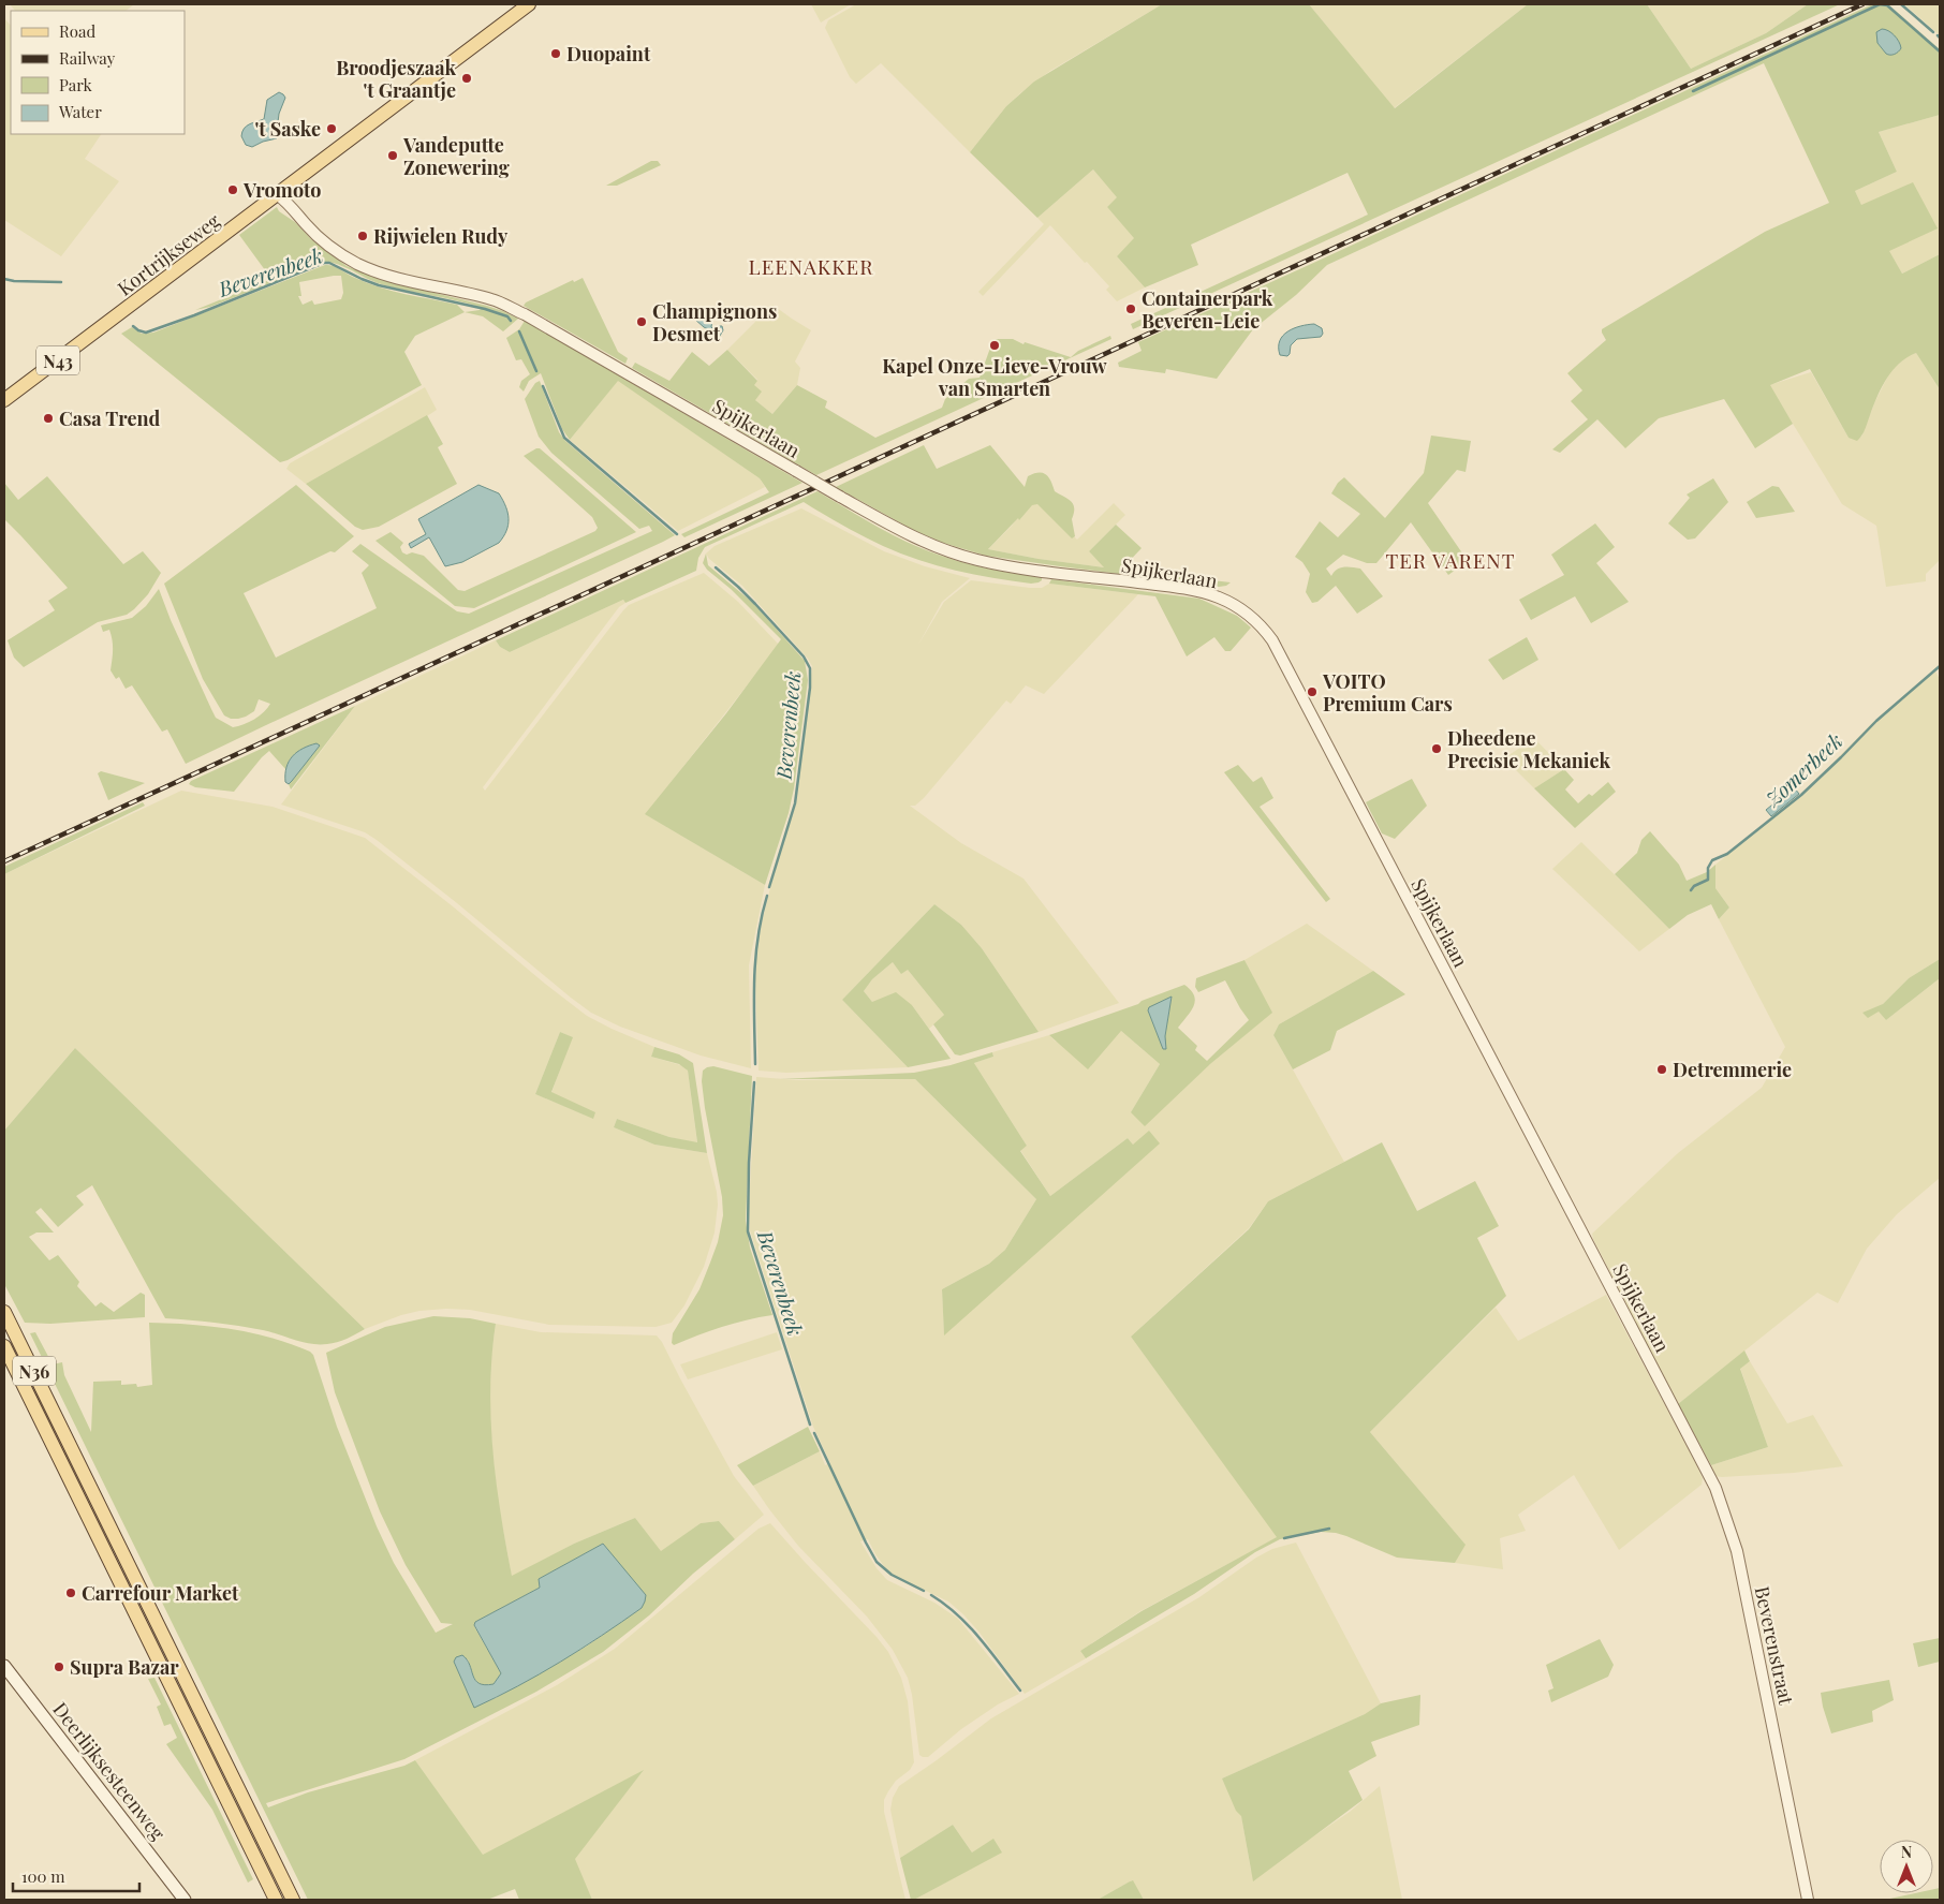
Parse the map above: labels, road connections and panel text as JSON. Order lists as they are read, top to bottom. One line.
{"streets":{"main road":["Kortrijkseweg","N43","N36","Deerlijksesteenweg"],"street":["Spijkerlaan","Beverenstraat"]},"crossings":[["Kortrijkseweg","Spijkerlaan"],["Spijkerlaan","Beverenstraat"]],"districts":["LEENAKKER","TER VARENT"],"water":["Beverenbeek","Zomerbeek"],"places":["Duopaint","Broodjeszaak 't Graantje","'t Saske","Vandeputte Zonewering","Vromoto","Rijwielen Rudy","Containerpark Beveren-Leie","Champignons Desmet","Kapel Onze-Lieve-Vrouw van Smarten","Casa Trend","VOITO Premium Cars","Dheedene Precisie Mekaniek","Detremmerie","Carrefour Market","Supra Bazar"],"legend":["Road","Railway","Park","Water"],"scale_bar":"100 m","north":"top"}
